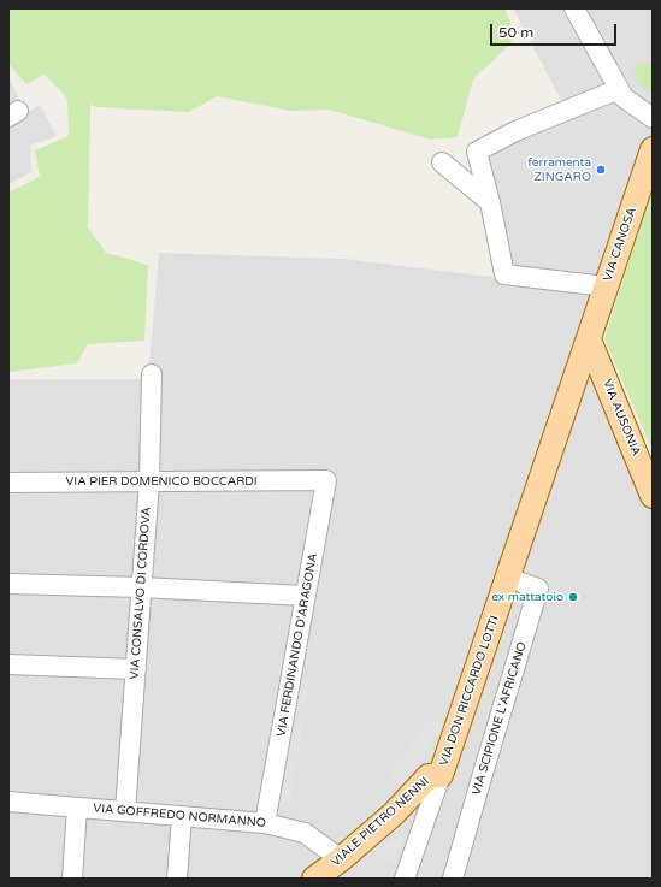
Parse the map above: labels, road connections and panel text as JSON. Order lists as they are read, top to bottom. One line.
{"streets":{"main road":["VIA CANOSA","VIA AUSONIA","VIA DON RICCARDO LOTTI","VIALE PIETRO NENNI"],"street":["VIA PIER DOMENICO BOCCARDI","VIA CONSALVO DI CORDOVA","VIA FERDINANDO D'ARAGONA","VIA SCIPIONE L'AFRICANO","VIA GOFFREDO NORMANNO"]},"crossings":[["VIA CANOSA","VIA AUSONIA"],["VIA CANOSA","VIA DON RICCARDO LOTTI"],["VIA AUSONIA","VIA DON RICCARDO LOTTI"],["VIA PIER DOMENICO BOCCARDI","VIA CONSALVO DI CORDOVA"],["VIA PIER DOMENICO BOCCARDI","VIA FERDINANDO D'ARAGONA"],["VIA CONSALVO DI CORDOVA","VIA GOFFREDO NORMANNO"],["VIA FERDINANDO D'ARAGONA","VIA GOFFREDO NORMANNO"],["VIA DON RICCARDO LOTTI","VIA SCIPIONE L'AFRICANO"],["VIA DON RICCARDO LOTTI","VIALE PIETRO NENNI"],["VIA GOFFREDO NORMANNO","VIALE PIETRO NENNI"]],"places":["ferramenta ZINGARO","ex mattatoio"],"scale_bar":"50 m"}
